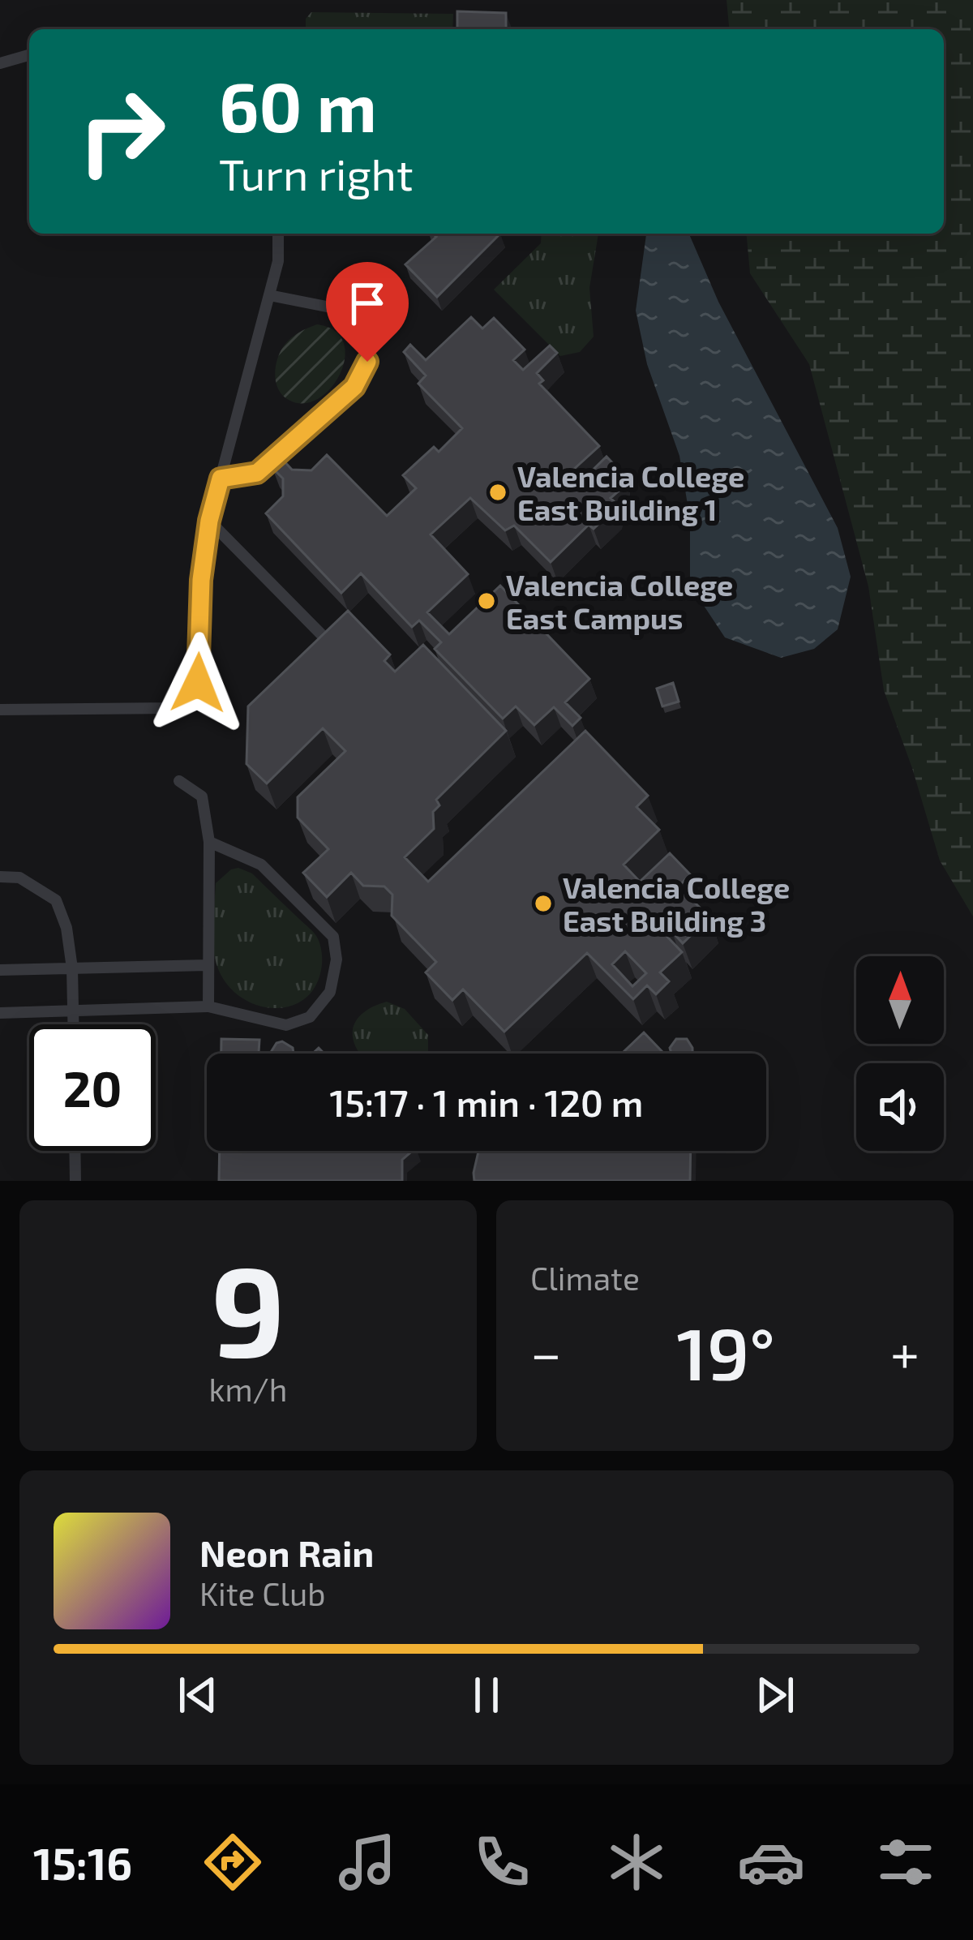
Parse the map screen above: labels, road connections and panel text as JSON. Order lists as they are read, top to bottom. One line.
{"places":["Valencia College East Building 1","Valencia College East Campus","Valencia College East Building 3"],"north":"top","page":{"turn":["60 m","Turn right"],"limit":"20","trip":"15:17 · 1 min · 120 m","tile":[["9","km/h"],"Climate"],"heat":["−","19°","+"],"song":["Neon Rain","Kite Club"],"tabs":"15:16"}}
